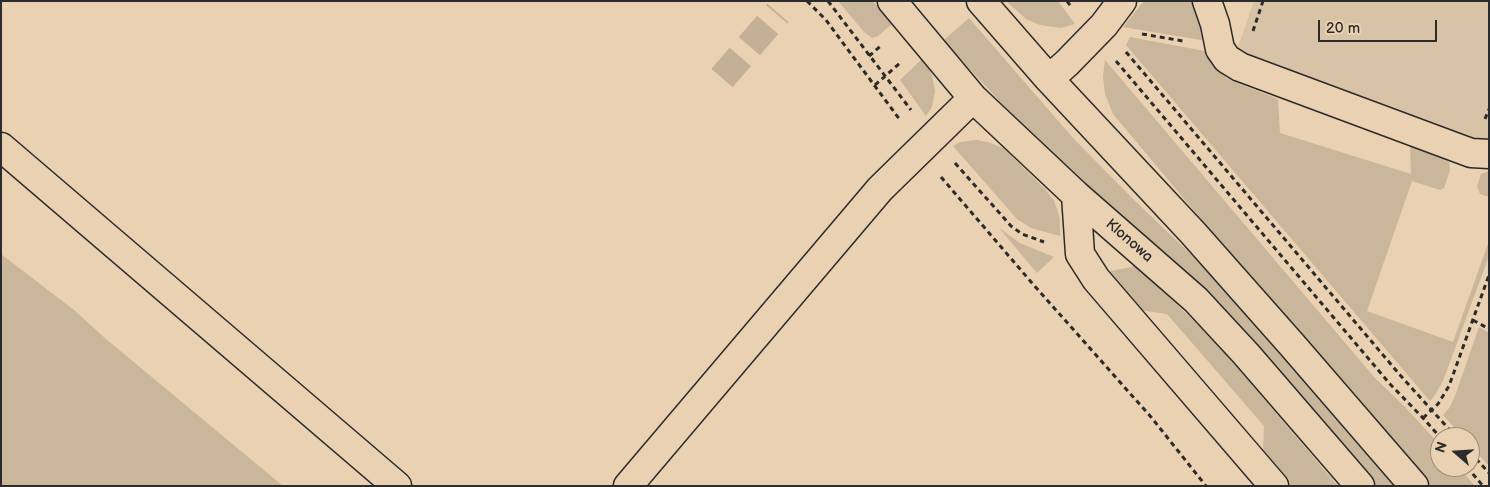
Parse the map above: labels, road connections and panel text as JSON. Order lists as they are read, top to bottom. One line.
{"streets":{"street":["Klonowa"]},"scale_bar":"20 m","north":"left"}
